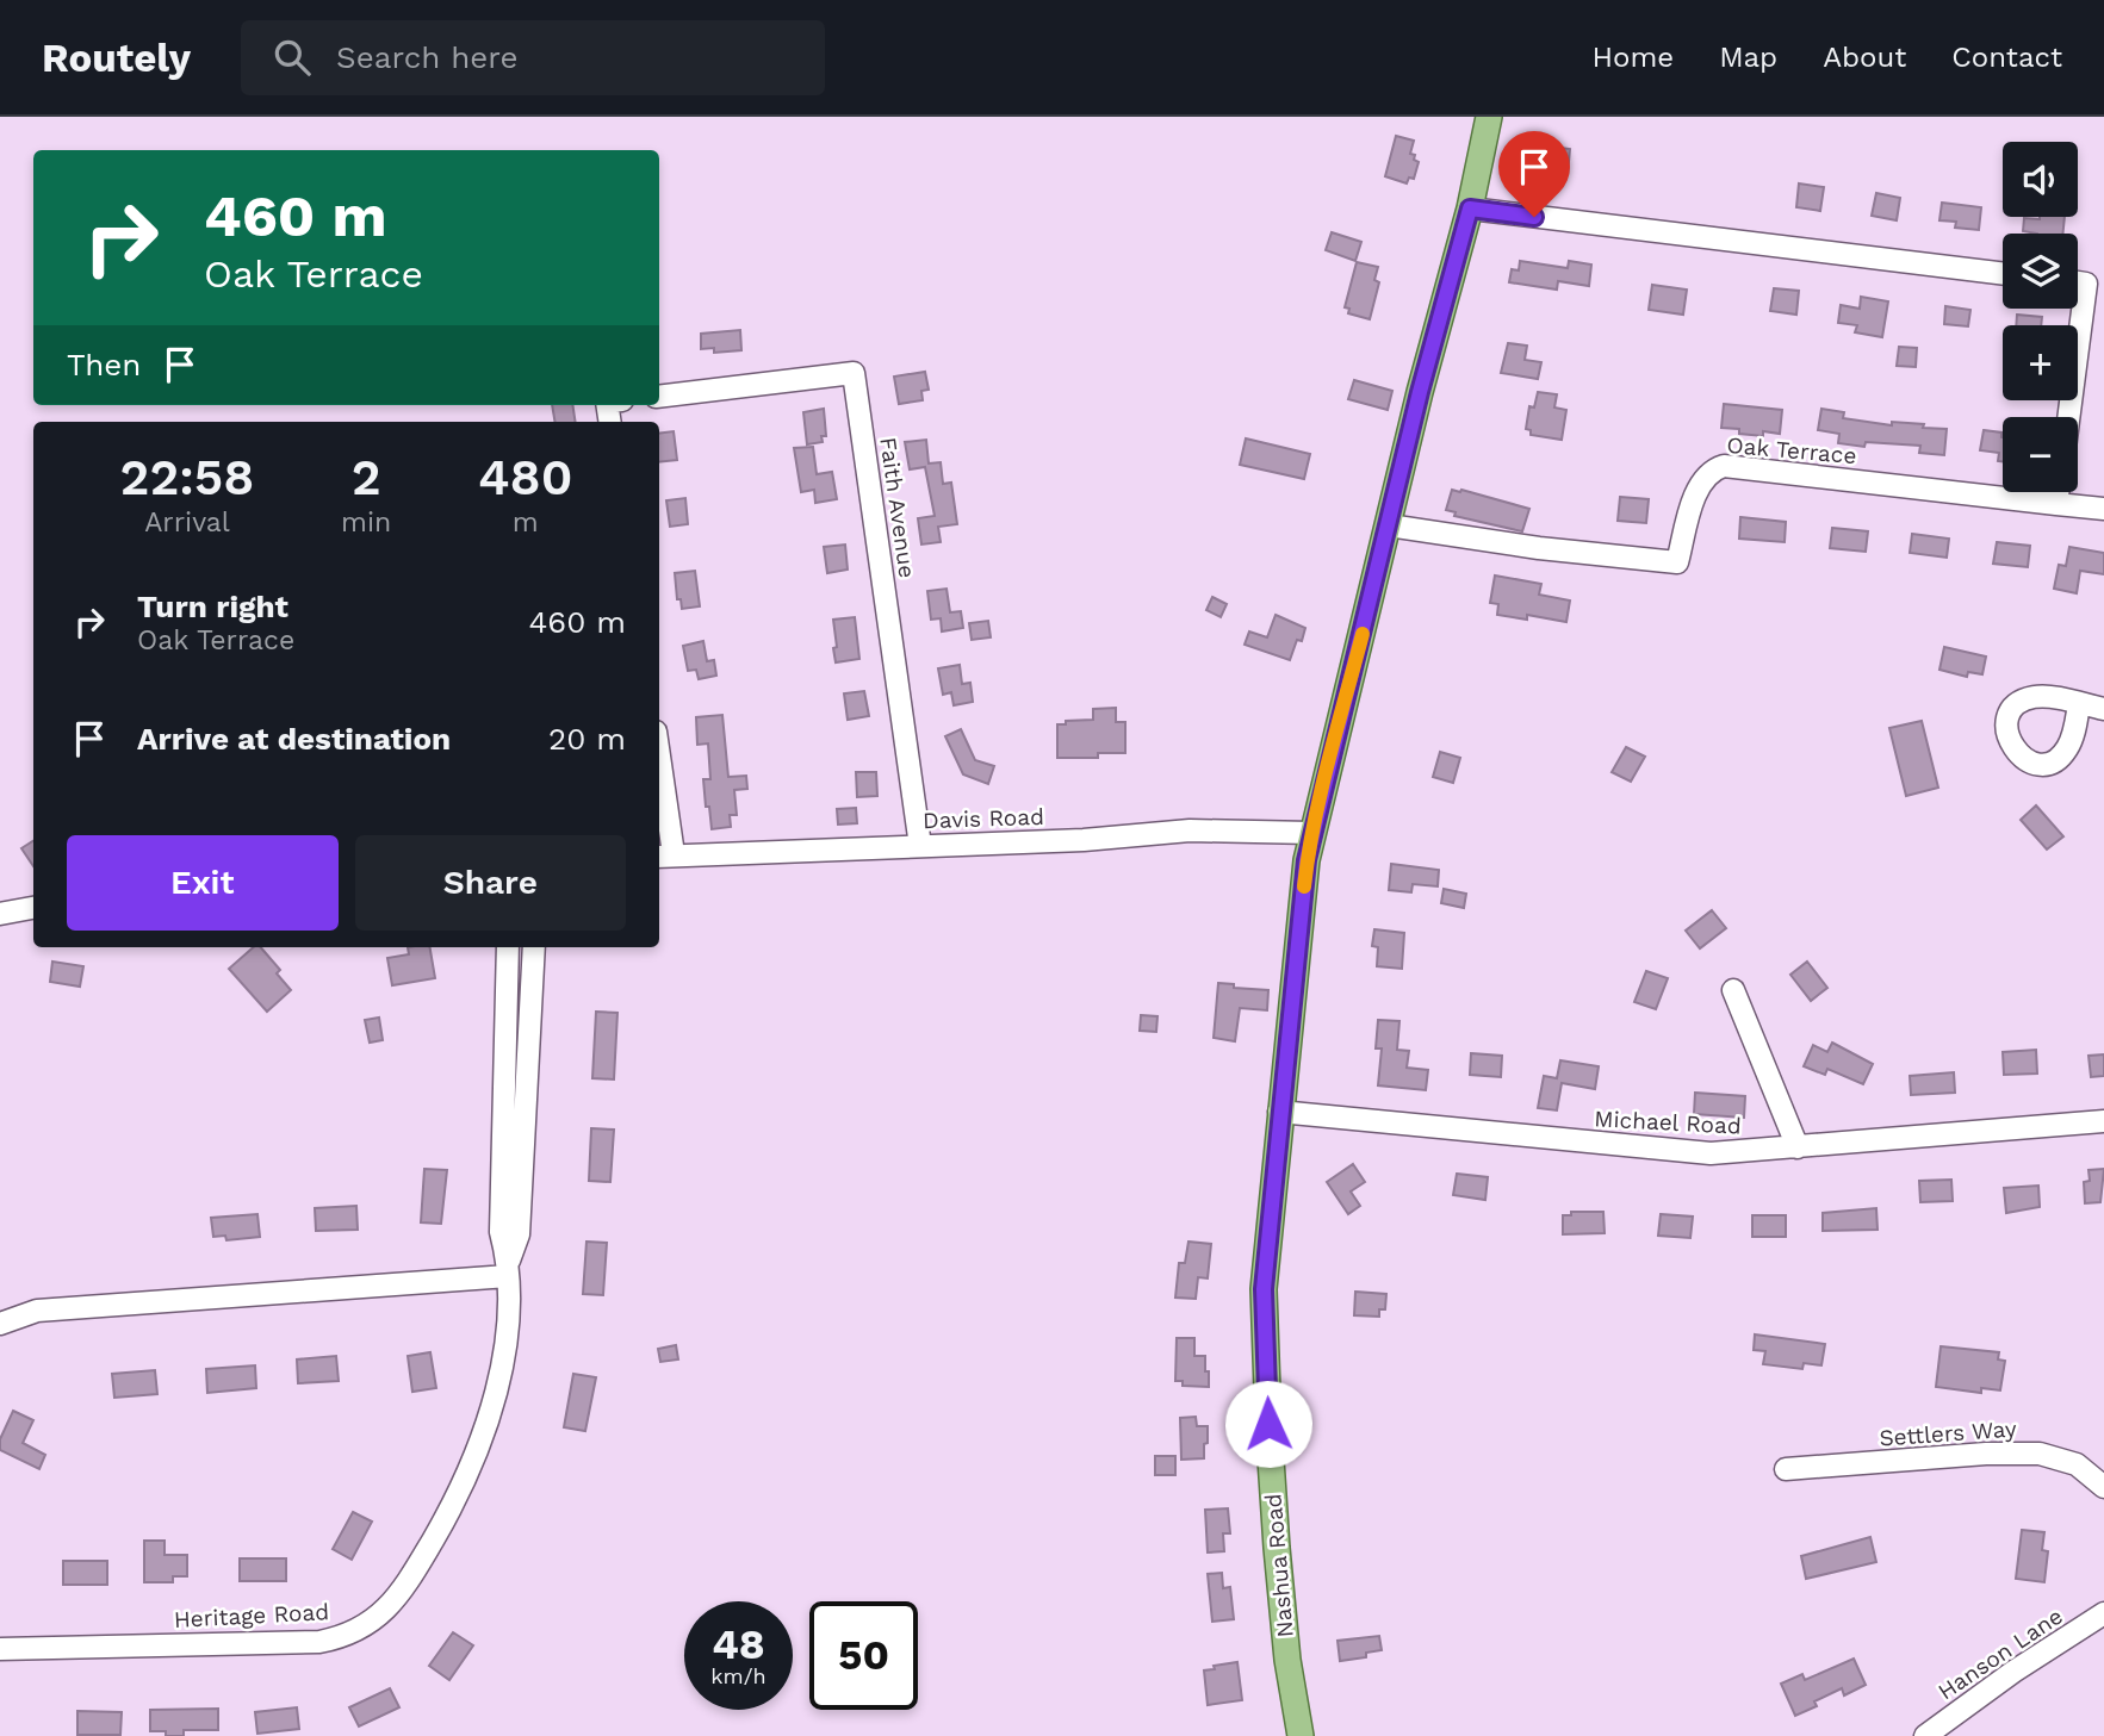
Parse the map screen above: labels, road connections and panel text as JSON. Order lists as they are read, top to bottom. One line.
{"streets":{"main road":["Nashua Road"],"street":["Oak Terrace","Faith Avenue","Davis Road","Michael Road","Settlers Way","Heritage Road","Hanson Lane"]},"crossings":[["Oak Terrace","Nashua Road"],["Faith Avenue","Davis Road"],["Davis Road","Nashua Road"],["Michael Road","Nashua Road"]],"page":{"header":"Routely","search":"Search here","nav":["Home","Map","About","Contact"],"map_buttons":["+","−"],"turn":["460 m","Oak Terrace"],"then":"Then","eta":["22:58","Arrival","2","min","480","m"],"list":[{"name":"Turn right","note":"Oak Terrace","value":"460 m"},{"name":"Arrive at destination","value":"20 m"}],"buttons":["Exit","Share"],"speed":"48 km/h","limit":"50"}}
